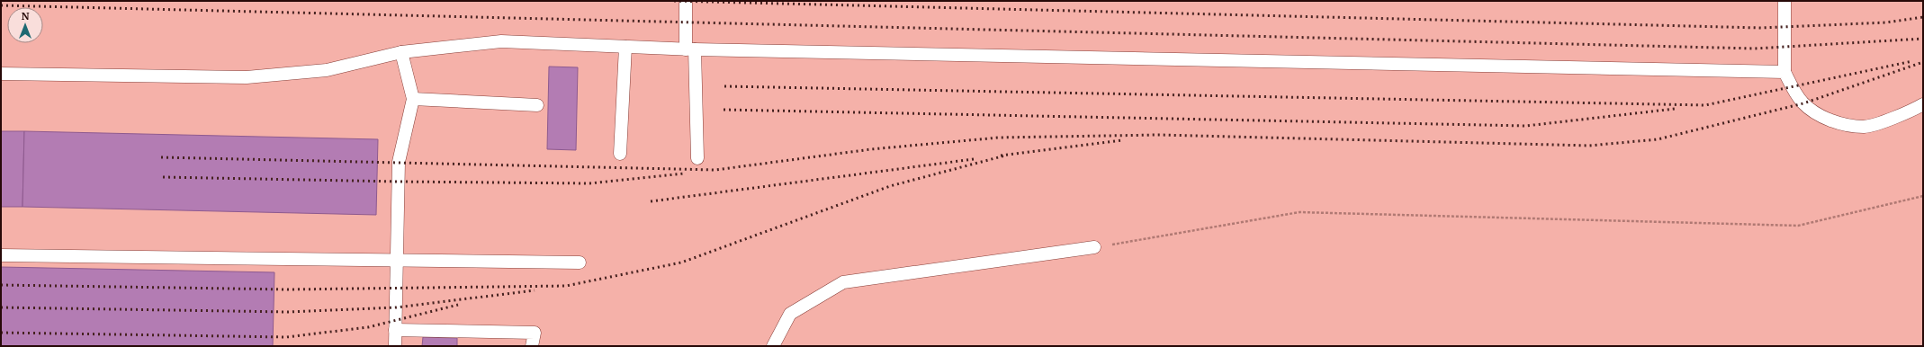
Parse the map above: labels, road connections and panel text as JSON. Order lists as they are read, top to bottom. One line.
{"north":"top"}
